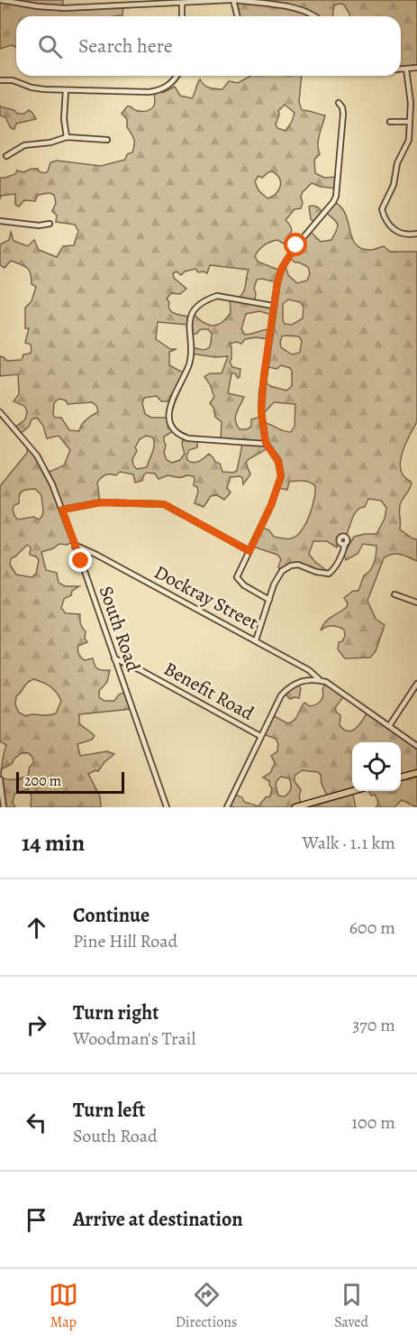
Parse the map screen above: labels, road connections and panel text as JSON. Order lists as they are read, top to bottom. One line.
{"streets":{"street":["Dockray Street","South Road","Benefit Road"]},"crossings":[["Dockray Street","South Road"],["South Road","Benefit Road"]],"scale_bar":"200 m","page":{"search":"Search here","scale":"200 m","heading":["14 min","Walk · 1.1 km"],"list":[["Continue","Pine Hill Road","600 m"],["Turn right","Woodman's Trail","370 m"],["Turn left","South Road","100 m"],"Arrive at destination"],"nav":["Map","Directions","Saved"]}}
